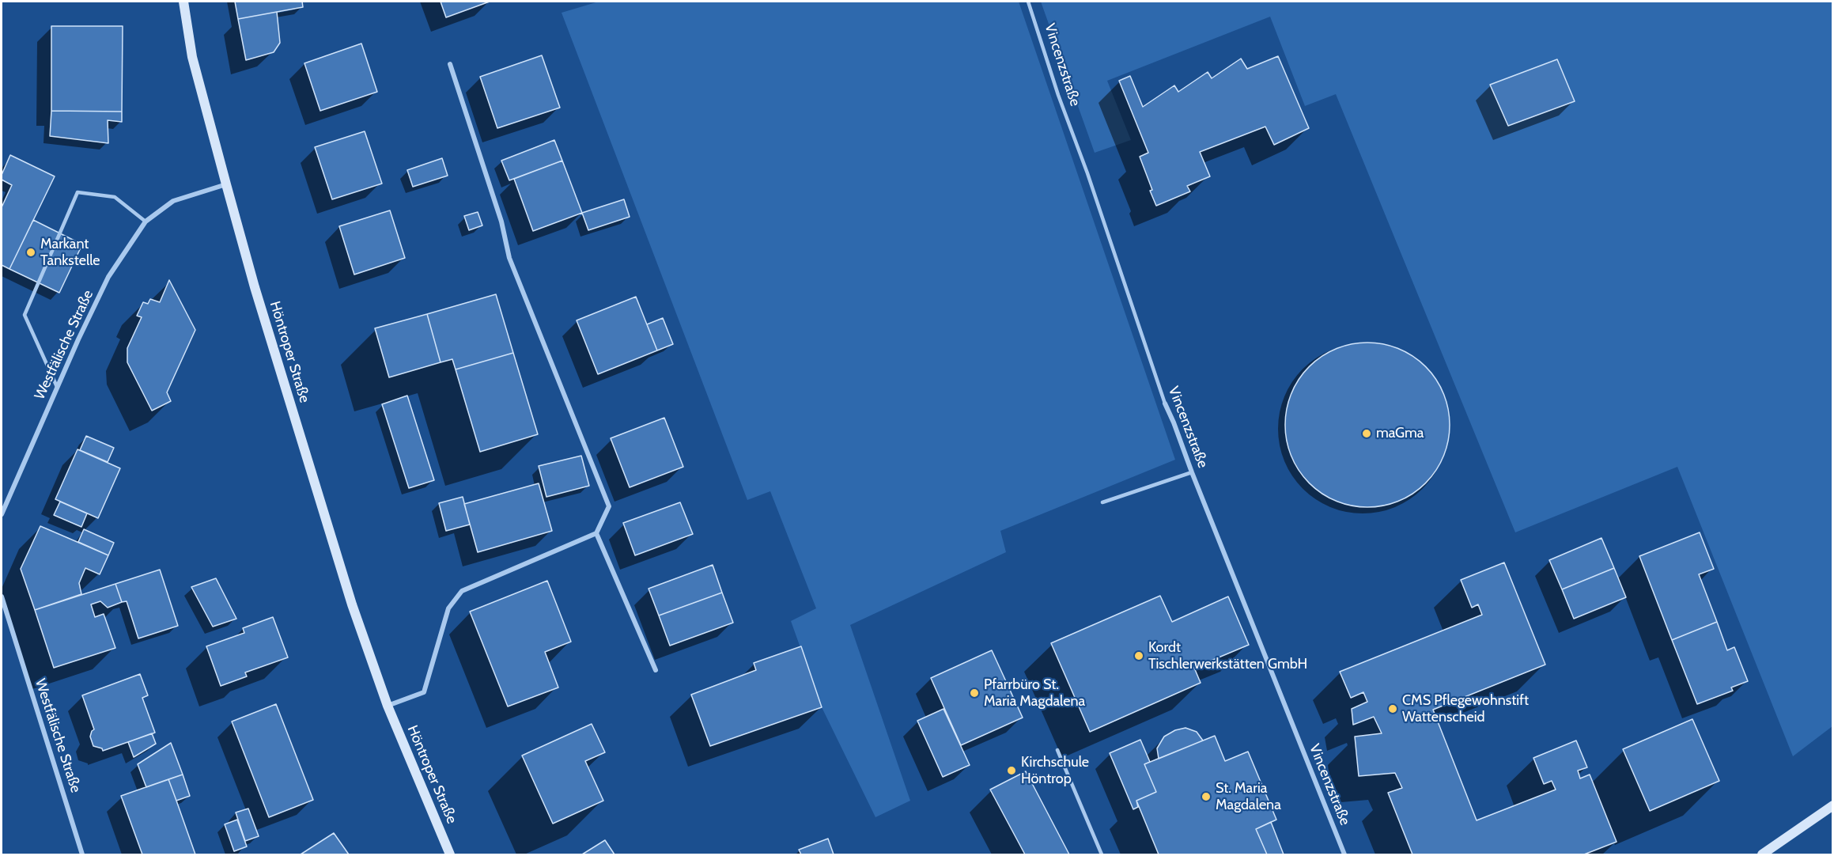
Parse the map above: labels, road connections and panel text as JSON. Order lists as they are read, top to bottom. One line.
{"streets":{"street":["Vincenzstraße","Westfälische Straße","Höntroper Straße"]},"crossings":[["Westfälische Straße","Höntroper Straße"]],"places":["Markant Tankstelle","maGma","Kordt Tischlerwerkstätten GmbH","Pfarrbüro St. Maria Magdalena","CMS Pflegewohnstift Wattenscheid","Kirchschule Höntrop","St. Maria Magdalena"]}
